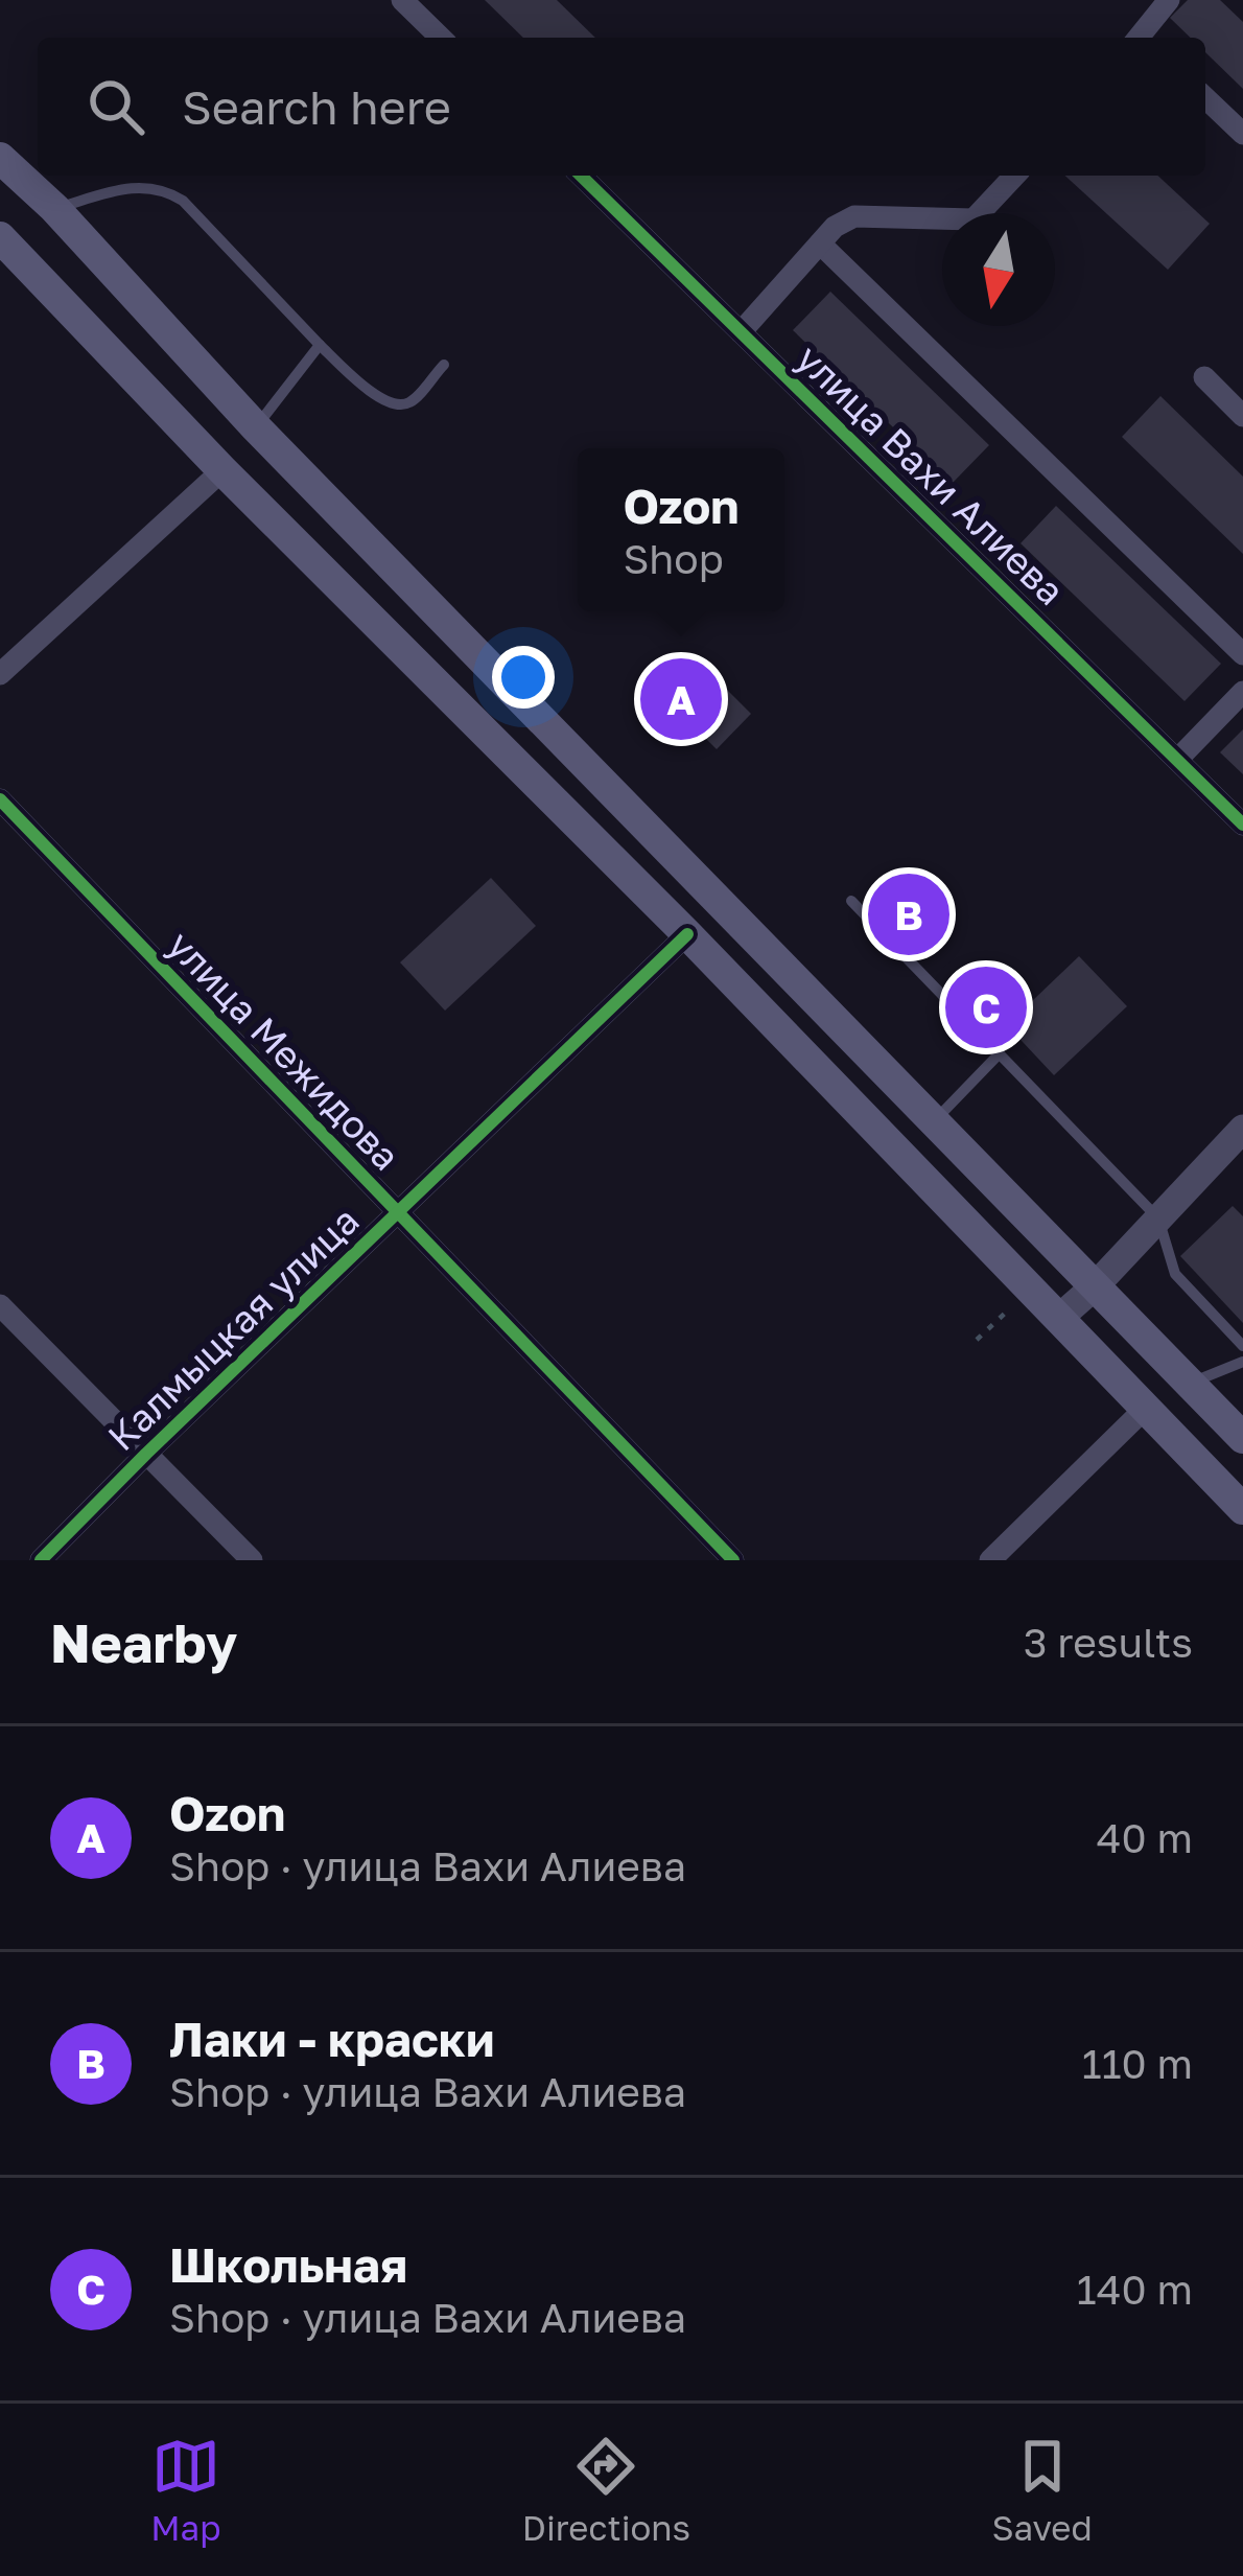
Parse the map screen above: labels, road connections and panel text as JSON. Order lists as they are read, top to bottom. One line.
{"streets":{"street":["улица Вахи Алиева","улица Межидова","Калмыцкая улица"]},"crossings":[["улица Межидова","Калмыцкая улица"]],"north":"bottom","page":{"search":"Search here","popup":["Ozon","Shop"],"pins":["A","B","C"],"heading":["Nearby","3 results"],"list":[{"mark":"A","name":"Ozon","note":"Shop · улица Вахи Алиева","value":"40 m"},{"mark":"B","name":"Лаки - краски","note":"Shop · улица Вахи Алиева","value":"110 m"},{"mark":"C","name":"Школьная","note":"Shop · улица Вахи Алиева","value":"140 m"}],"nav":["Map","Directions","Saved"]}}
